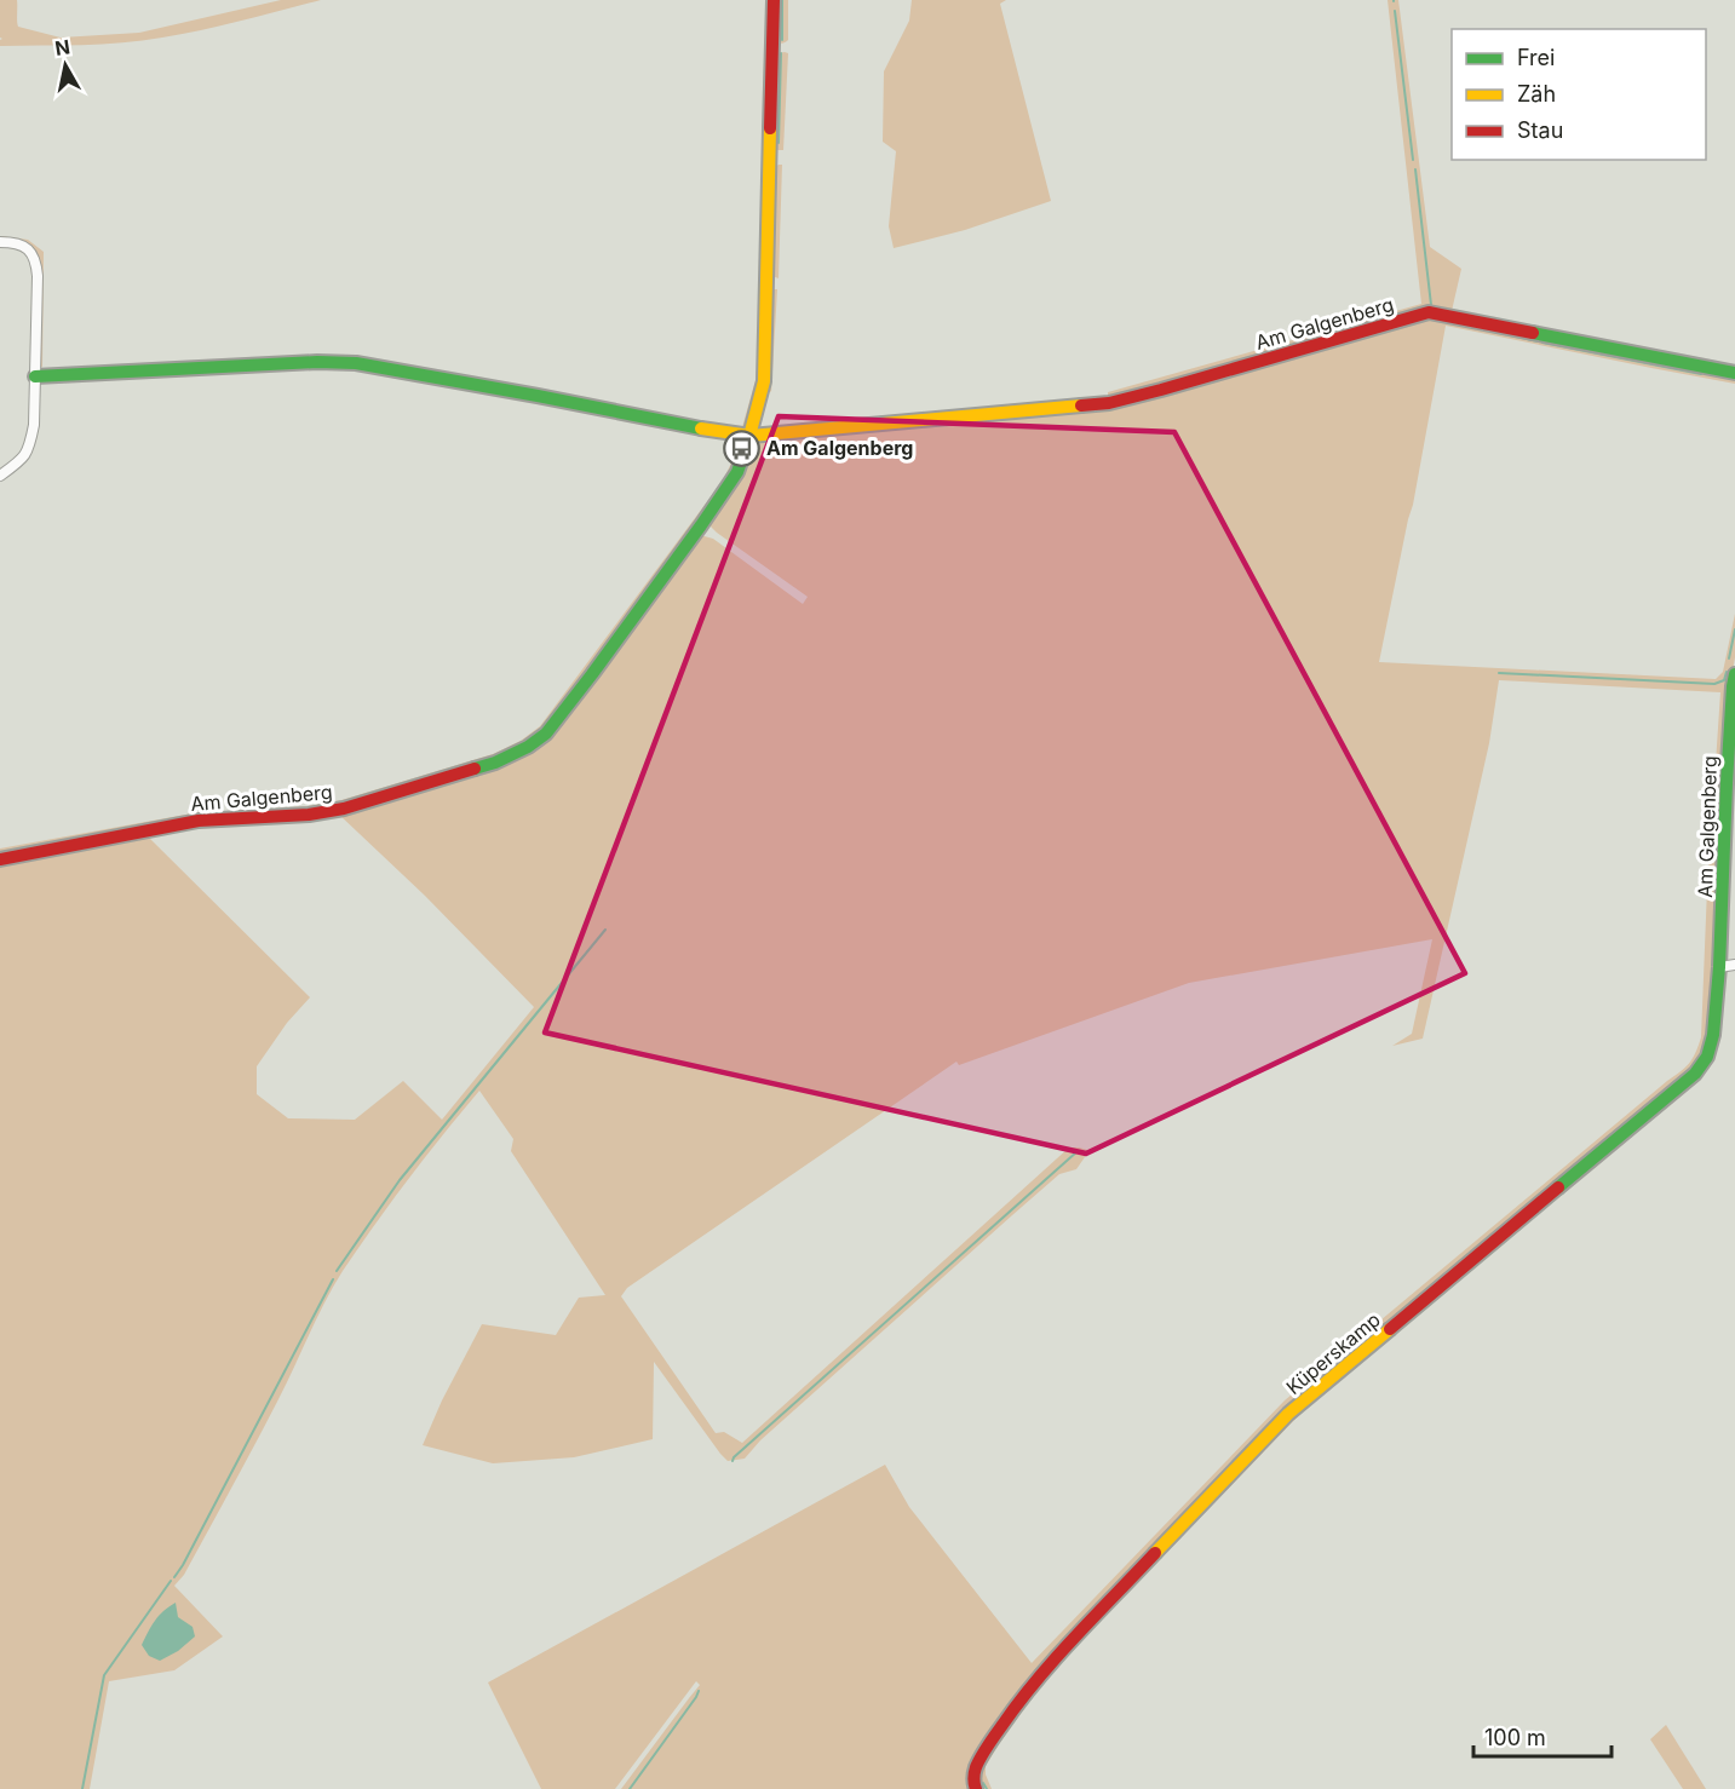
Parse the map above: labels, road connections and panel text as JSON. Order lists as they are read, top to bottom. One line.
{"streets":{"street":["Am Galgenberg","Küperskamp"]},"crossings":[["Am Galgenberg","Küperskamp"]],"places":{"bus stop":["Am Galgenberg"]},"legend":["Frei","Zäh","Stau"],"scale_bar":"100 m","north":"top"}
